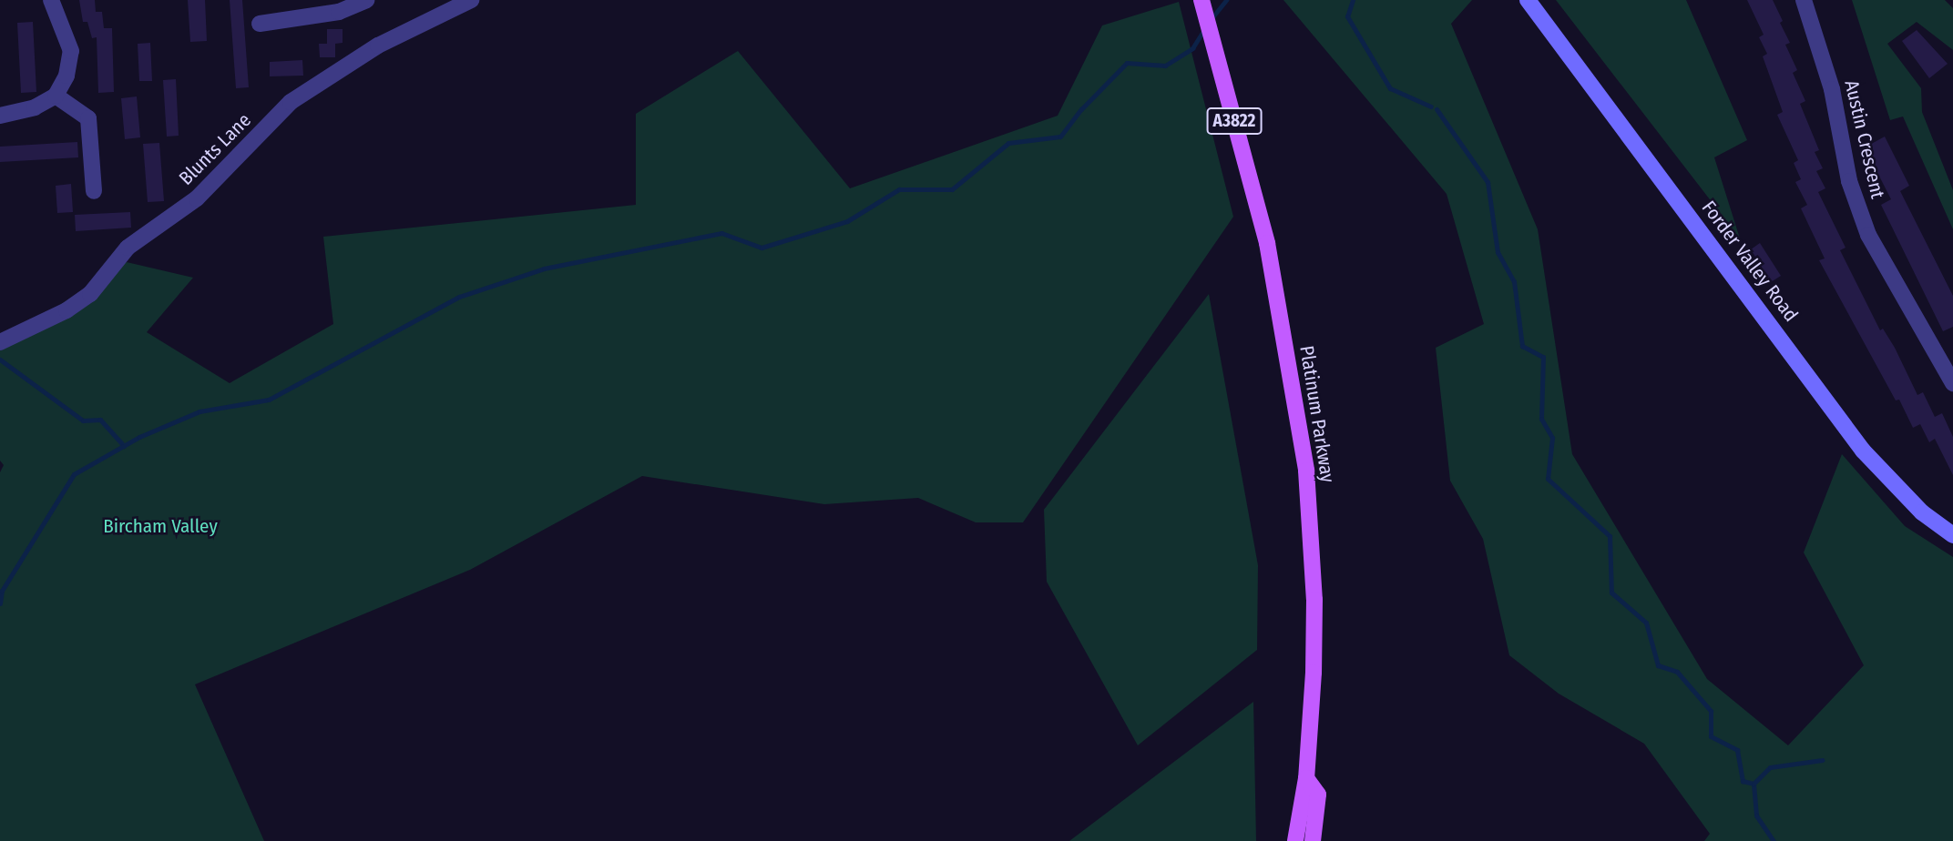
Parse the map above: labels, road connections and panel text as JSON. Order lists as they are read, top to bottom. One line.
{"streets":{"main road":["A3822","Forder Valley Road","Platinum Parkway"],"street":["Austin Crescent","Blunts Lane"]},"crossings":[["A3822","Platinum Parkway"]],"parks":["Bircham Valley"]}
